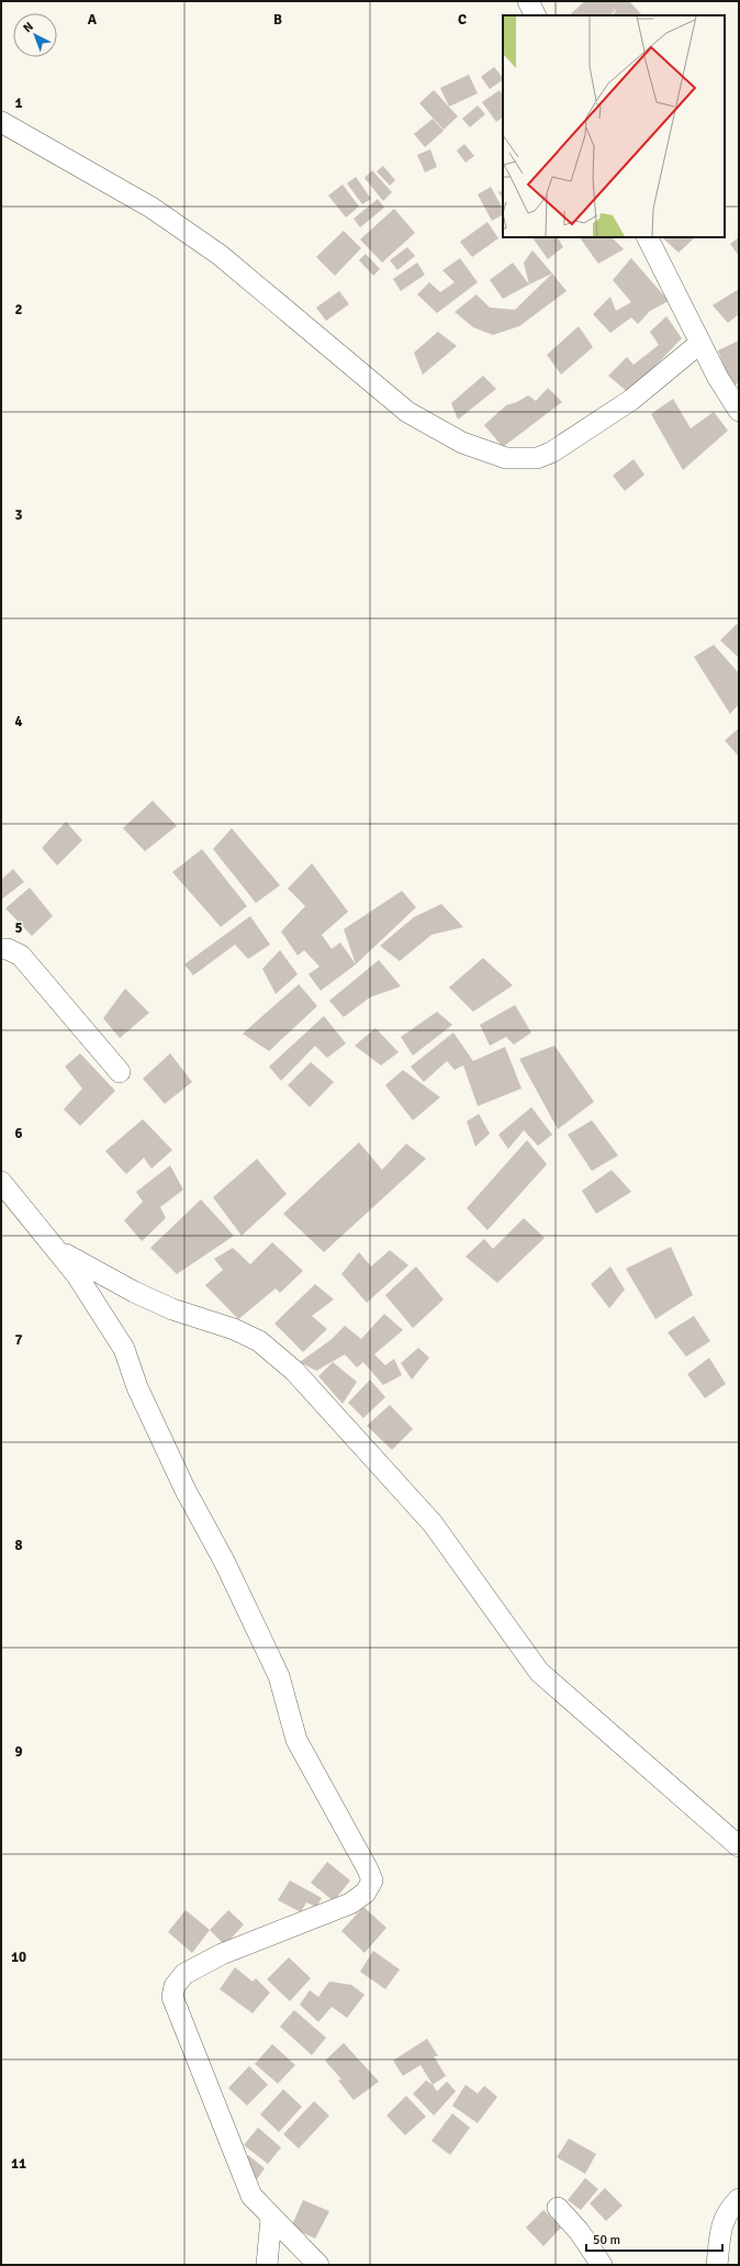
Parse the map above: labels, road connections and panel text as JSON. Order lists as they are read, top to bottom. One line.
{"scale_bar":"50 m","north":"top left","grid":{"columns":["A","B","C"],"rows":["1","2","3","4","5","6","7","8","9","10","11"]}}
